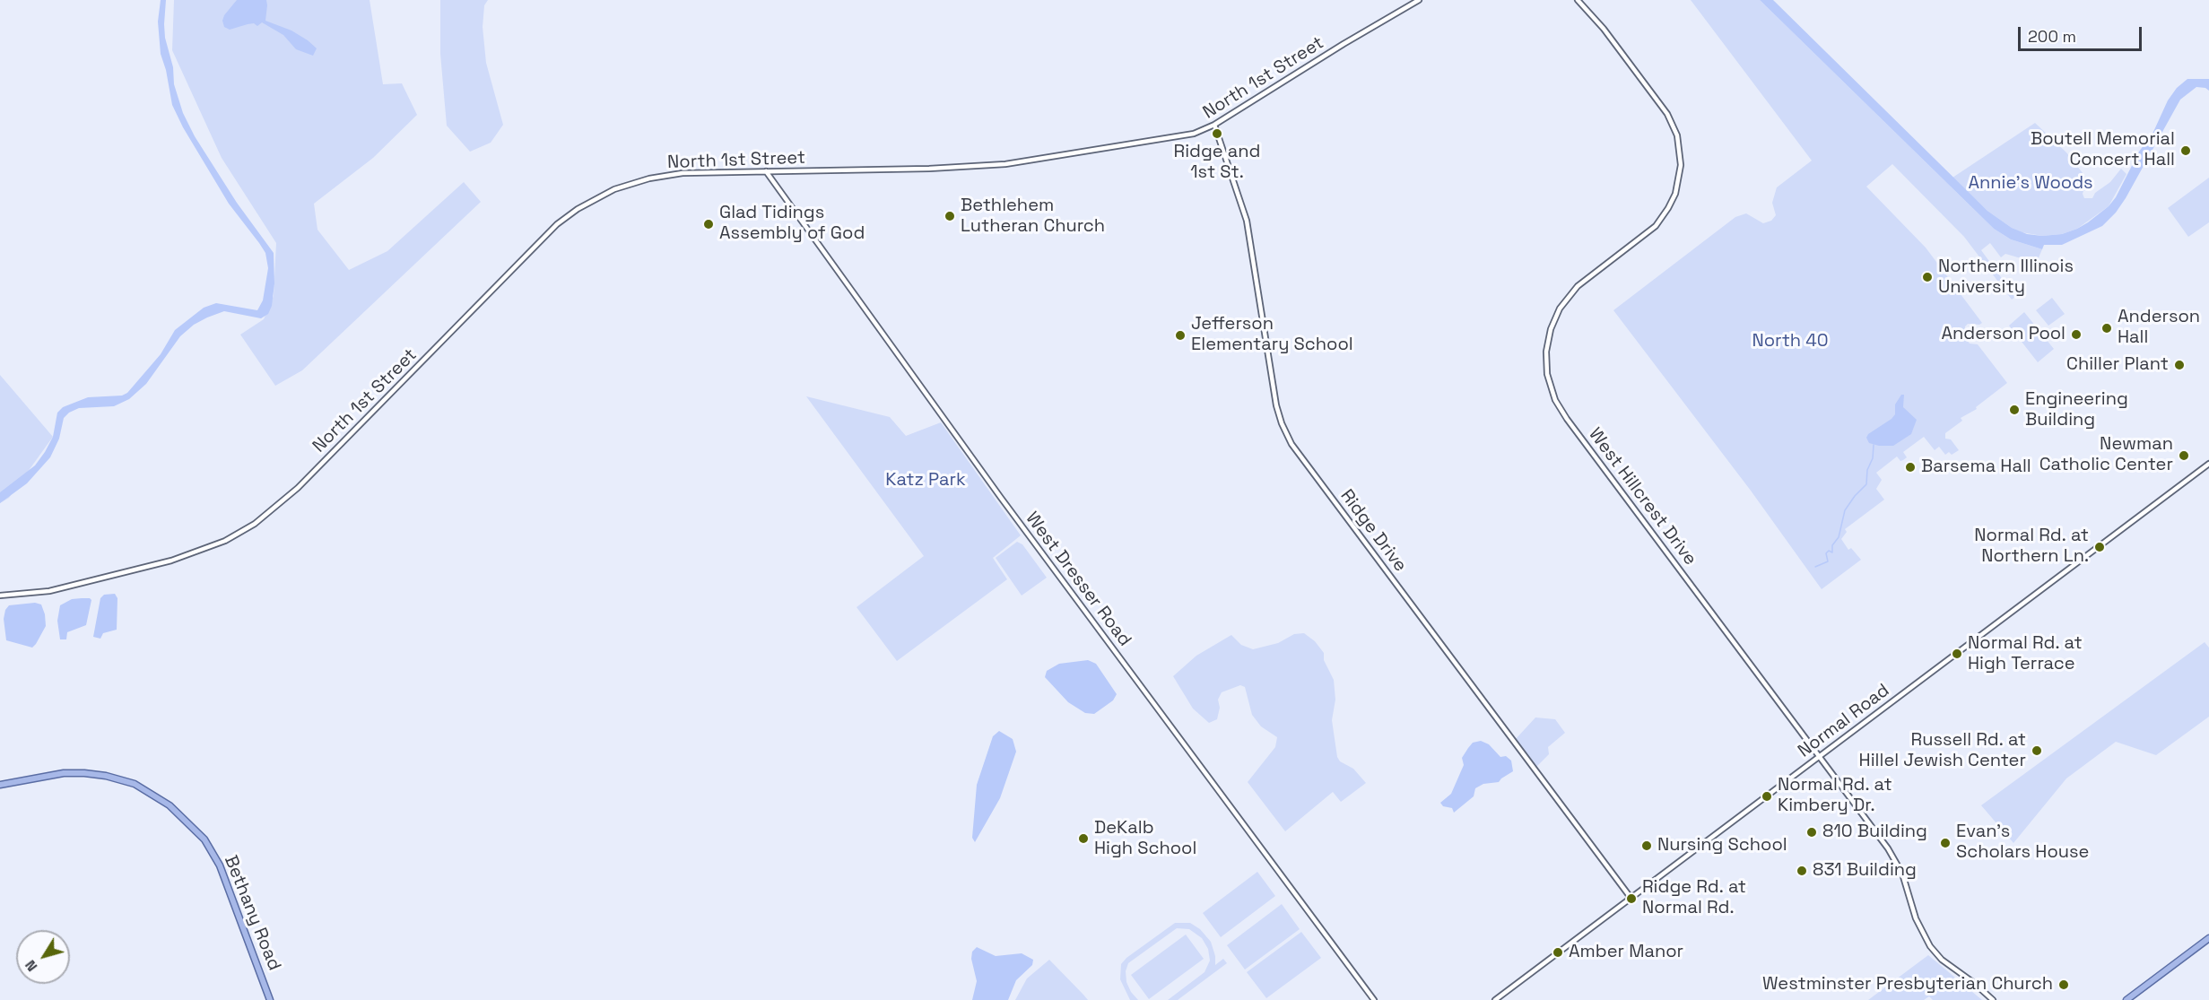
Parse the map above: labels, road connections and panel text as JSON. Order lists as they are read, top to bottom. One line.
{"streets":{"main road":["Bethany Road"],"street":["North 1st Street","West Hillcrest Drive","Ridge Drive","West Dresser Road","Normal Road"]},"crossings":[["North 1st Street","Ridge Drive"],["North 1st Street","West Dresser Road"],["West Hillcrest Drive","Normal Road"],["Ridge Drive","Normal Road"]],"parks":["Annie's Woods","North 40","Katz Park"],"places":["Ridge and 1st St.","Boutell Memorial Concert Hall","Bethlehem Lutheran Church","Glad Tidings Assembly of God","Northern Illinois University","Anderson Hall","Anderson Pool","Jefferson Elementary School","Chiller Plant","Engineering Building","Newman Catholic Center","Barsema Hall","Normal Rd. at Northern Ln.","Normal Rd. at High Terrace","Russell Rd. at Hillel Jewish Center","Normal Rd. at Kimbery Dr.","810 Building","DeKalb High School","Evan's Scholars House","Nursing School","831 Building","Ridge Rd. at Normal Rd.","Amber Manor","Westminster Presbyterian Church"],"scale_bar":"200 m","north":"bottom left"}
